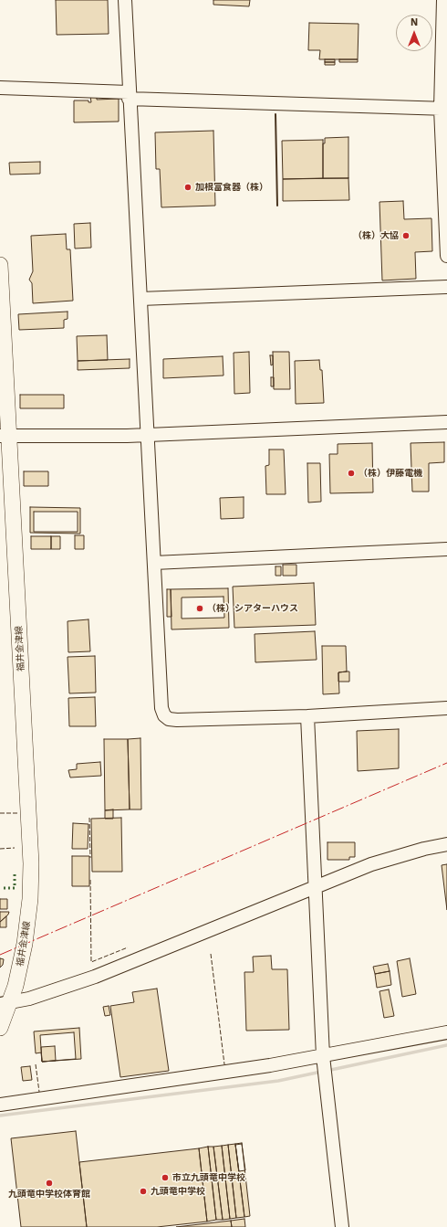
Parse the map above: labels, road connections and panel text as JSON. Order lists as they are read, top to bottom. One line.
{"streets":{"main road":["福井金津線"]},"places":["加根富食器（株）","（株）大協","（株）伊藤電機","（株）シアターハウス","市立九頭竜中学校","九頭竜中学校体育館","九頭竜中学校"],"north":"top"}
